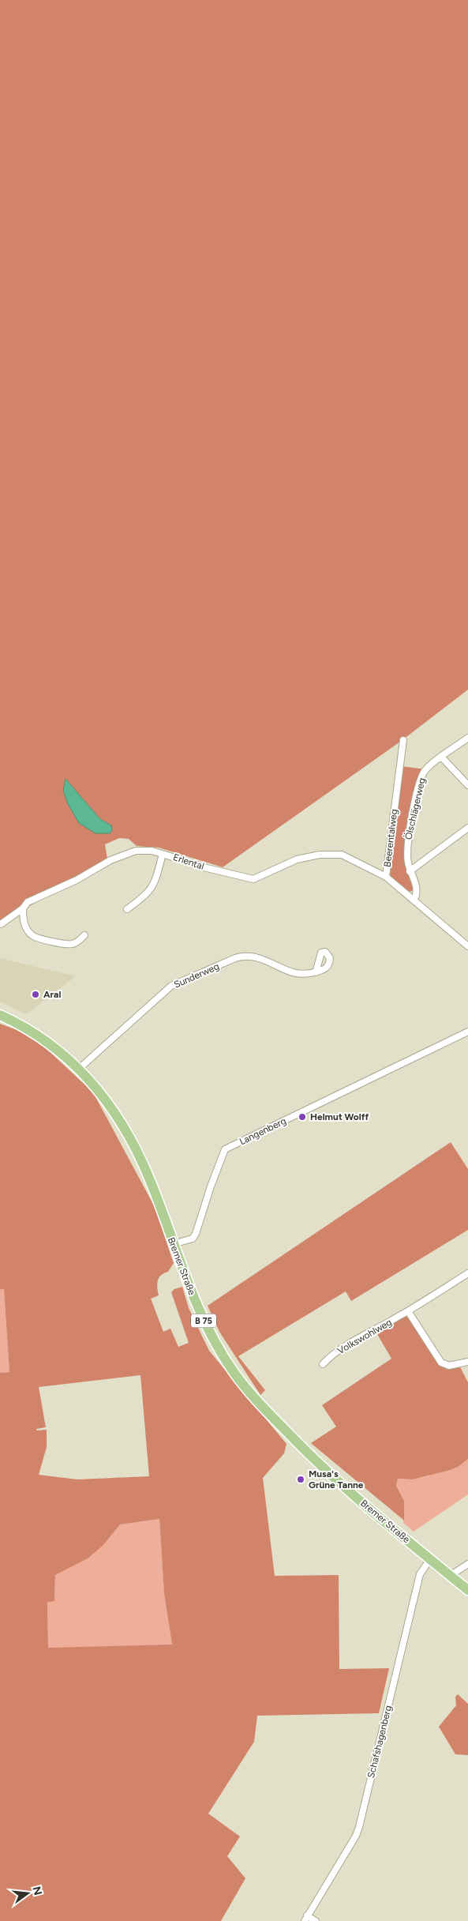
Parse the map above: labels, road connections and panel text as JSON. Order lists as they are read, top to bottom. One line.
{"streets":{"main road":["Bremer Straße","B 75"],"street":["Ölschlägerweg","Beerentalweg","Erlental","Sunderweg","Langenberg","Volkswohlweg","Schafshagenberg"]},"crossings":[["Ölschlägerweg","Beerentalweg"],["Beerentalweg","Erlental"],["Sunderweg","Bremer Straße"],["Langenberg","Bremer Straße"],["Bremer Straße","Schafshagenberg"]],"places":["Aral","Helmut Wolff","Musa's Grüne Tanne"],"north":"right"}
